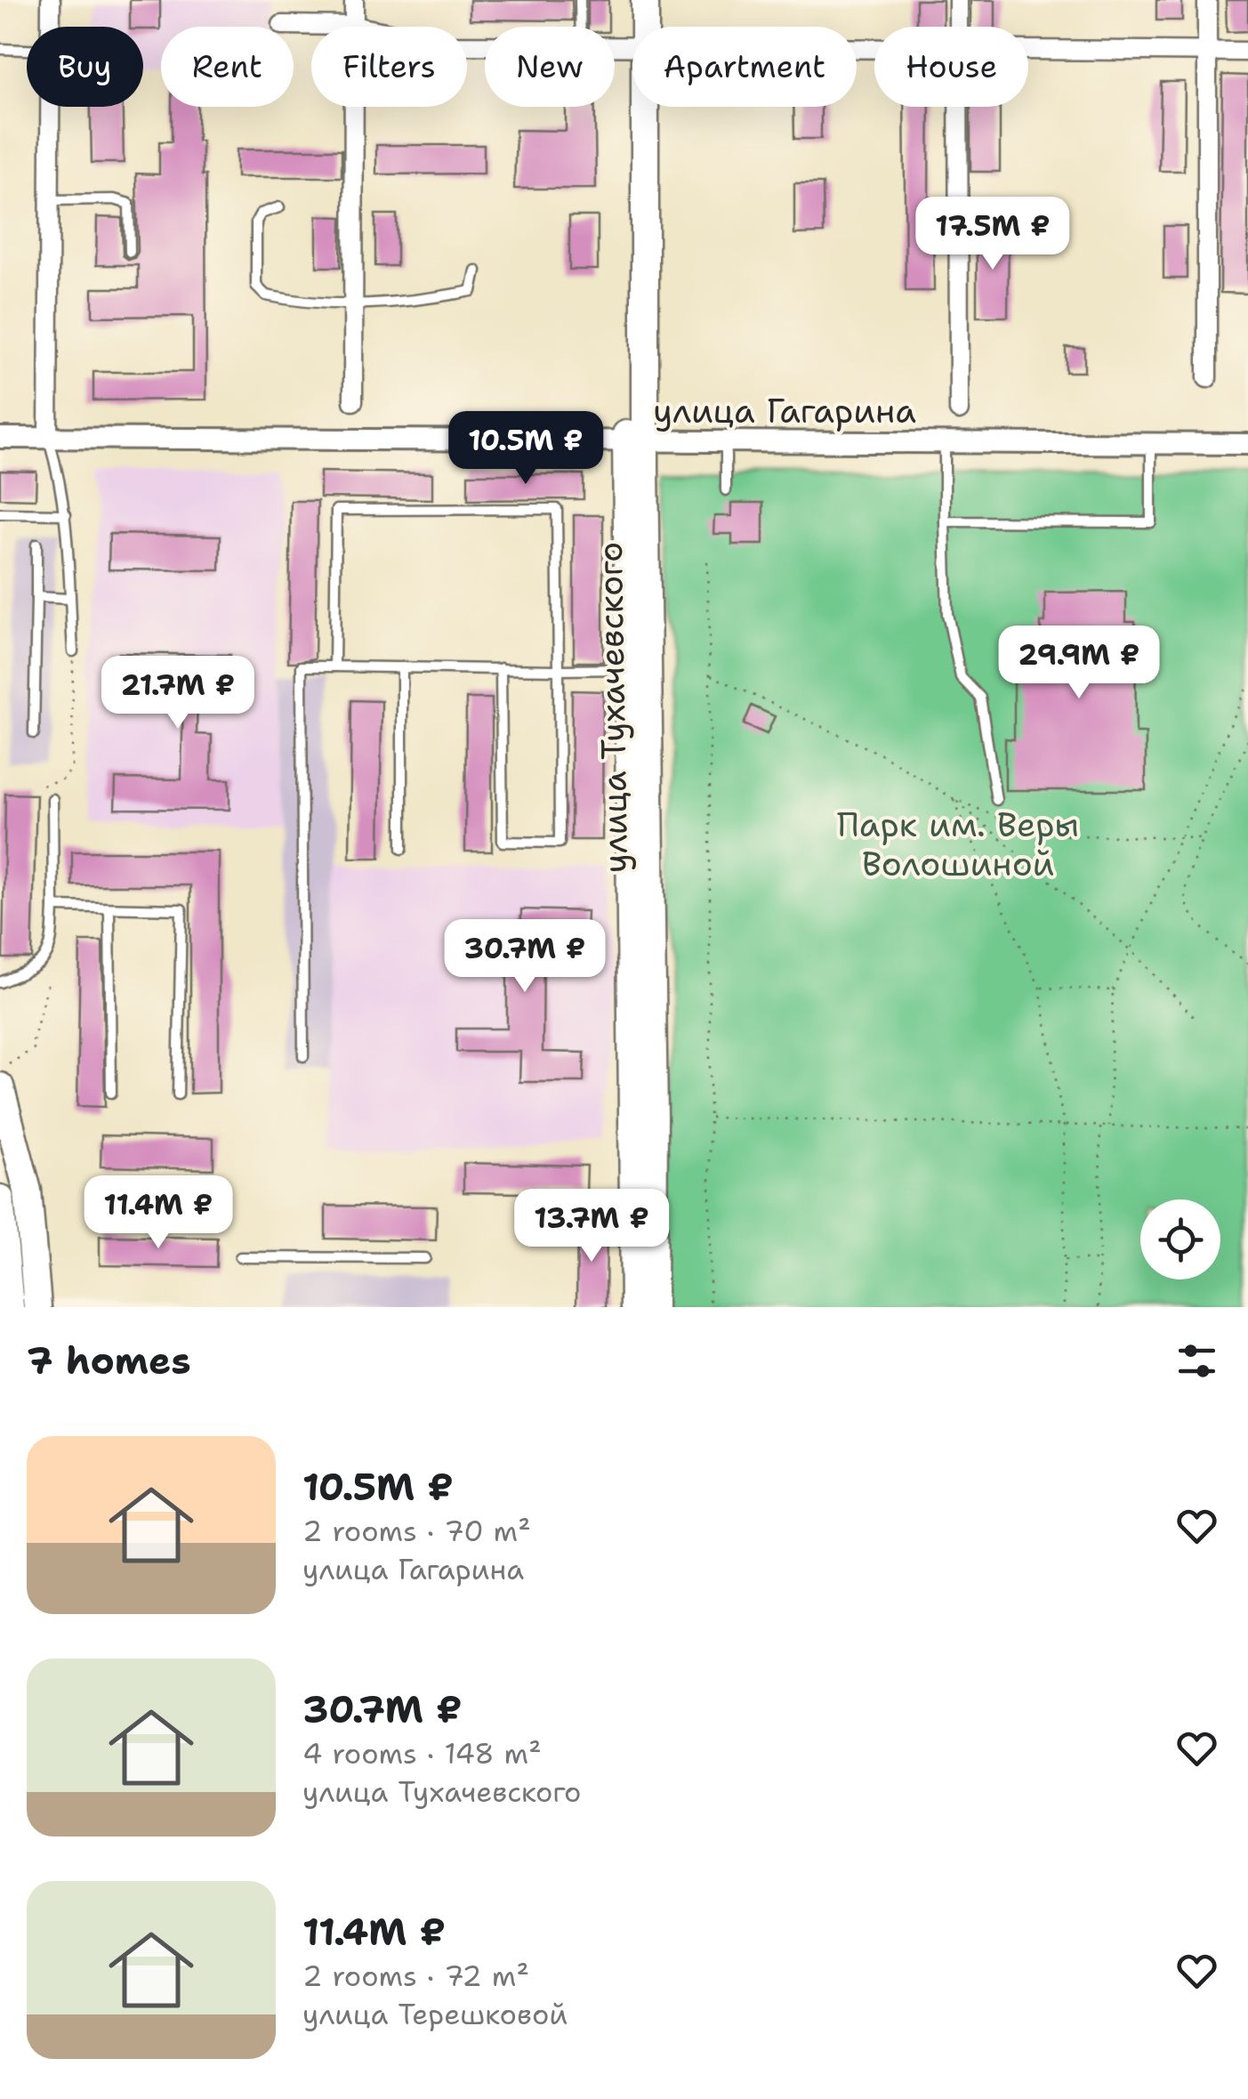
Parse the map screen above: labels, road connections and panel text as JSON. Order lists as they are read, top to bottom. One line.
{"streets":{"main road":["улица Тухачевского"],"street":["улица Гагарина"]},"crossings":[["улица Гагарина","улица Тухачевского"]],"parks":["Парк им. Веры Волошиной"],"page":{"chip":["Buy","Rent","Filters","New","Apartment","House"],"price":["17.5M ₽","10.5M ₽","29.9M ₽","21.7M ₽","30.7M ₽","11.4M ₽","13.7M ₽"],"heading":"7 homes","list":[{"name":"10.5M ₽","note":"2 rooms · 70 m² · улица Гагарина"},{"name":"30.7M ₽","note":"4 rooms · 148 m² · улица Тухачевского"},{"name":"11.4M ₽","note":"2 rooms · 72 m² · улица Терешковой"}]}}
